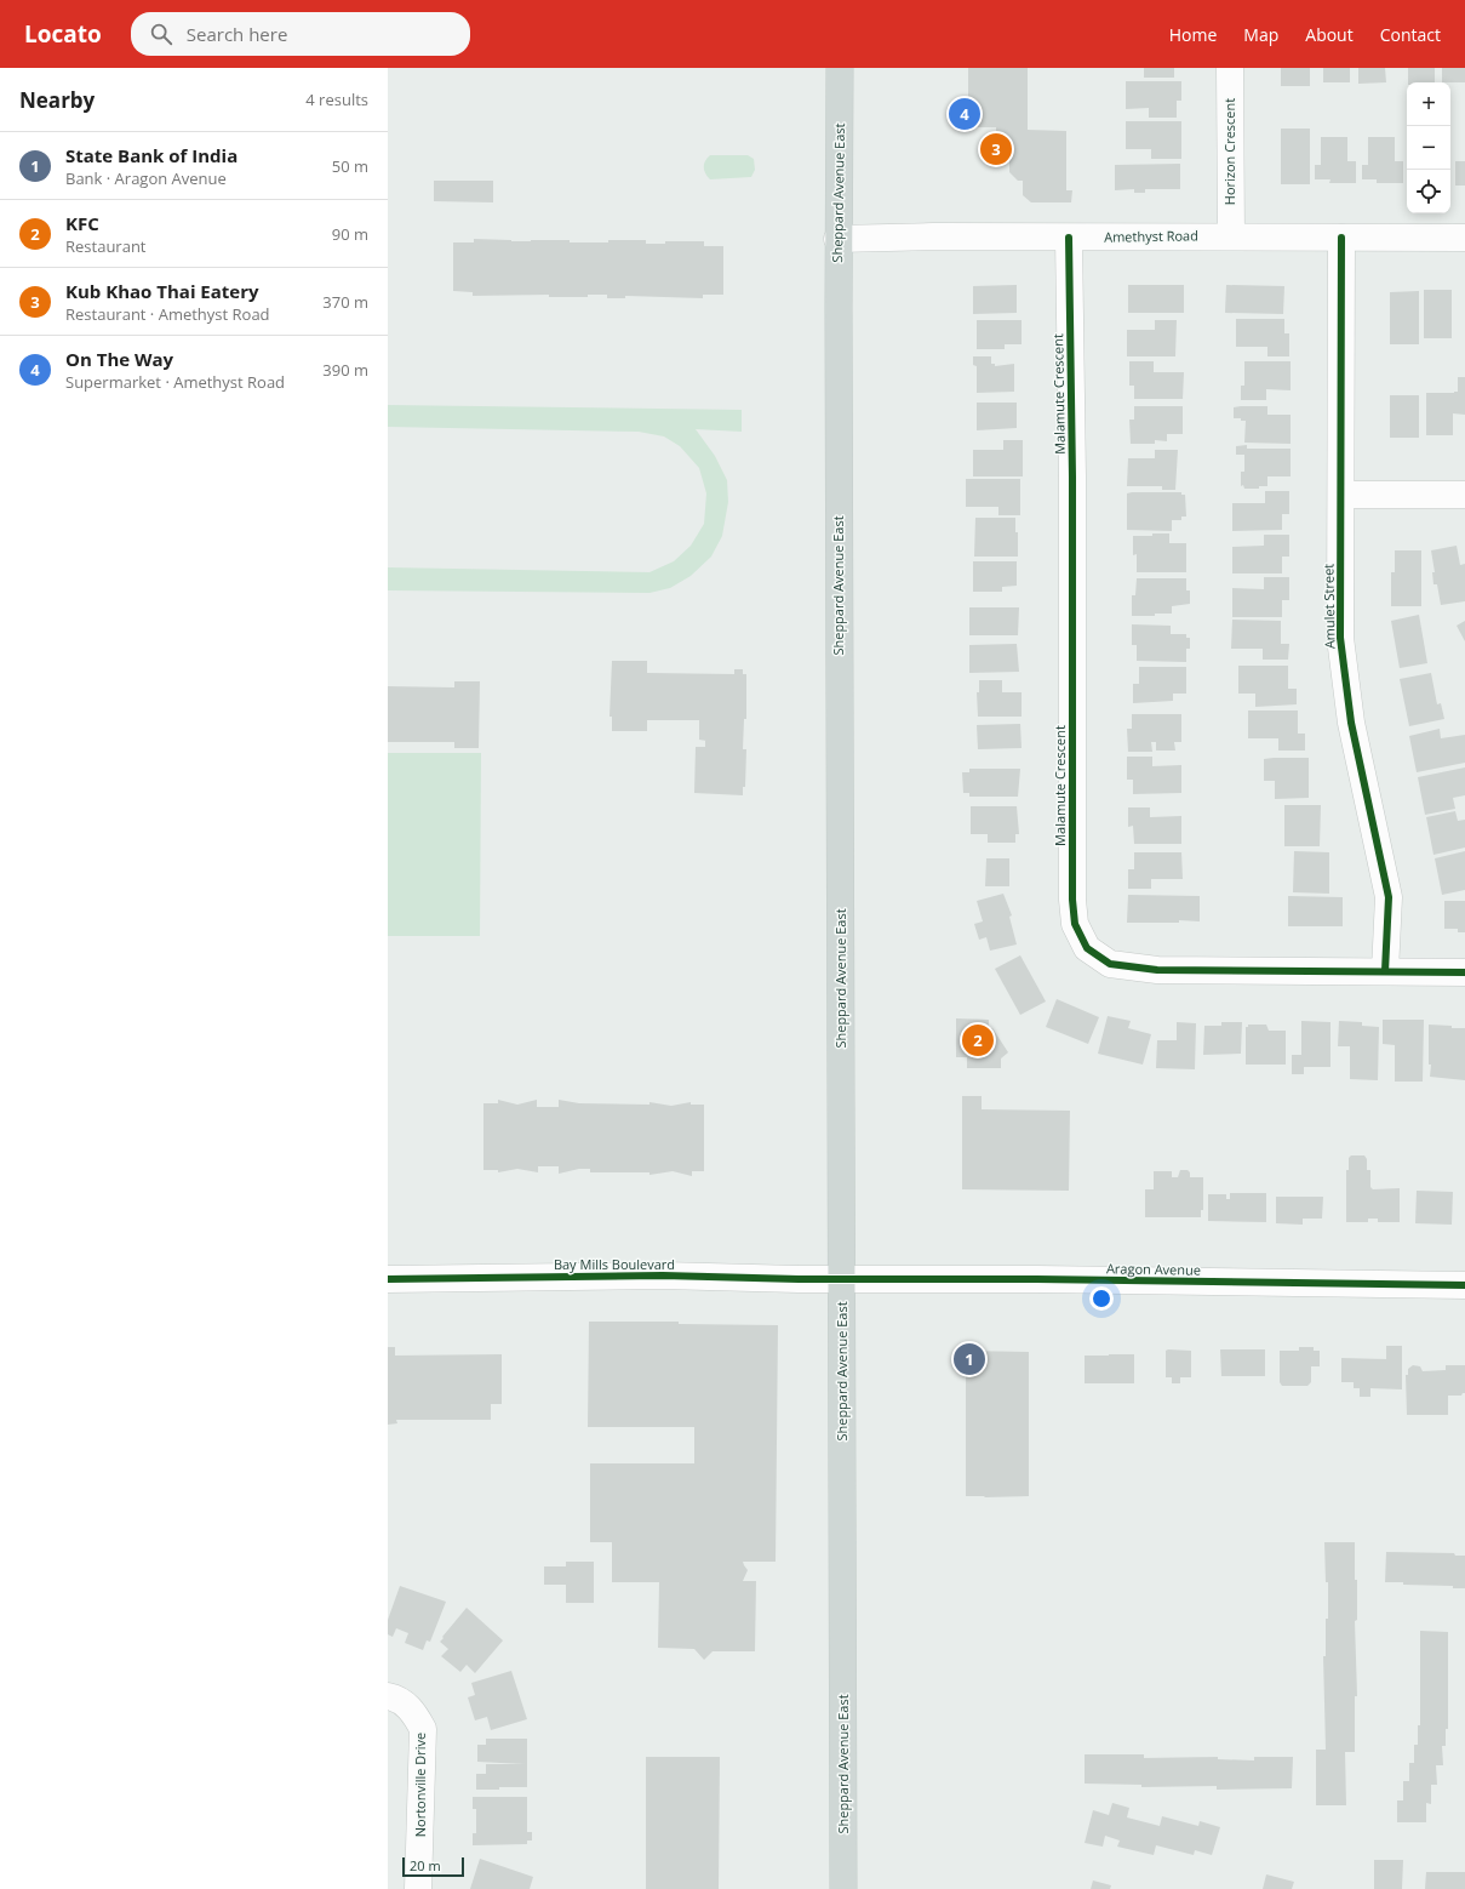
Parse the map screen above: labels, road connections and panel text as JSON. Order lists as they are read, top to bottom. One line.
{"streets":{"main road":["Sheppard Avenue East"],"street":["Horizon Crescent","Amethyst Road","Malamute Crescent","Amulet Street","Bay Mills Boulevard","Aragon Avenue","Nortonville Drive"]},"crossings":[["Horizon Crescent","Amethyst Road"],["Sheppard Avenue East","Amethyst Road"],["Sheppard Avenue East","Bay Mills Boulevard"],["Sheppard Avenue East","Aragon Avenue"],["Amethyst Road","Malamute Crescent"],["Amethyst Road","Amulet Street"],["Malamute Crescent","Amulet Street"],["Bay Mills Boulevard","Aragon Avenue"]],"scale_bar":"20 m","page":{"header":"Locato","search":"Search here","nav":["Home","Map","About","Contact"],"heading":["Nearby","4 results"],"map_buttons":["+","−"],"pins":["4","3","2","1"],"list":[{"mark":"1","name":"State Bank of India","note":"Bank · Aragon Avenue","value":"50 m"},{"mark":"2","name":"KFC","note":"Restaurant","value":"90 m"},{"mark":"3","name":"Kub Khao Thai Eatery","note":"Restaurant · Amethyst Road","value":"370 m"},{"mark":"4","name":"On The Way","note":"Supermarket · Amethyst Road","value":"390 m"}],"scale":"20 m"}}
